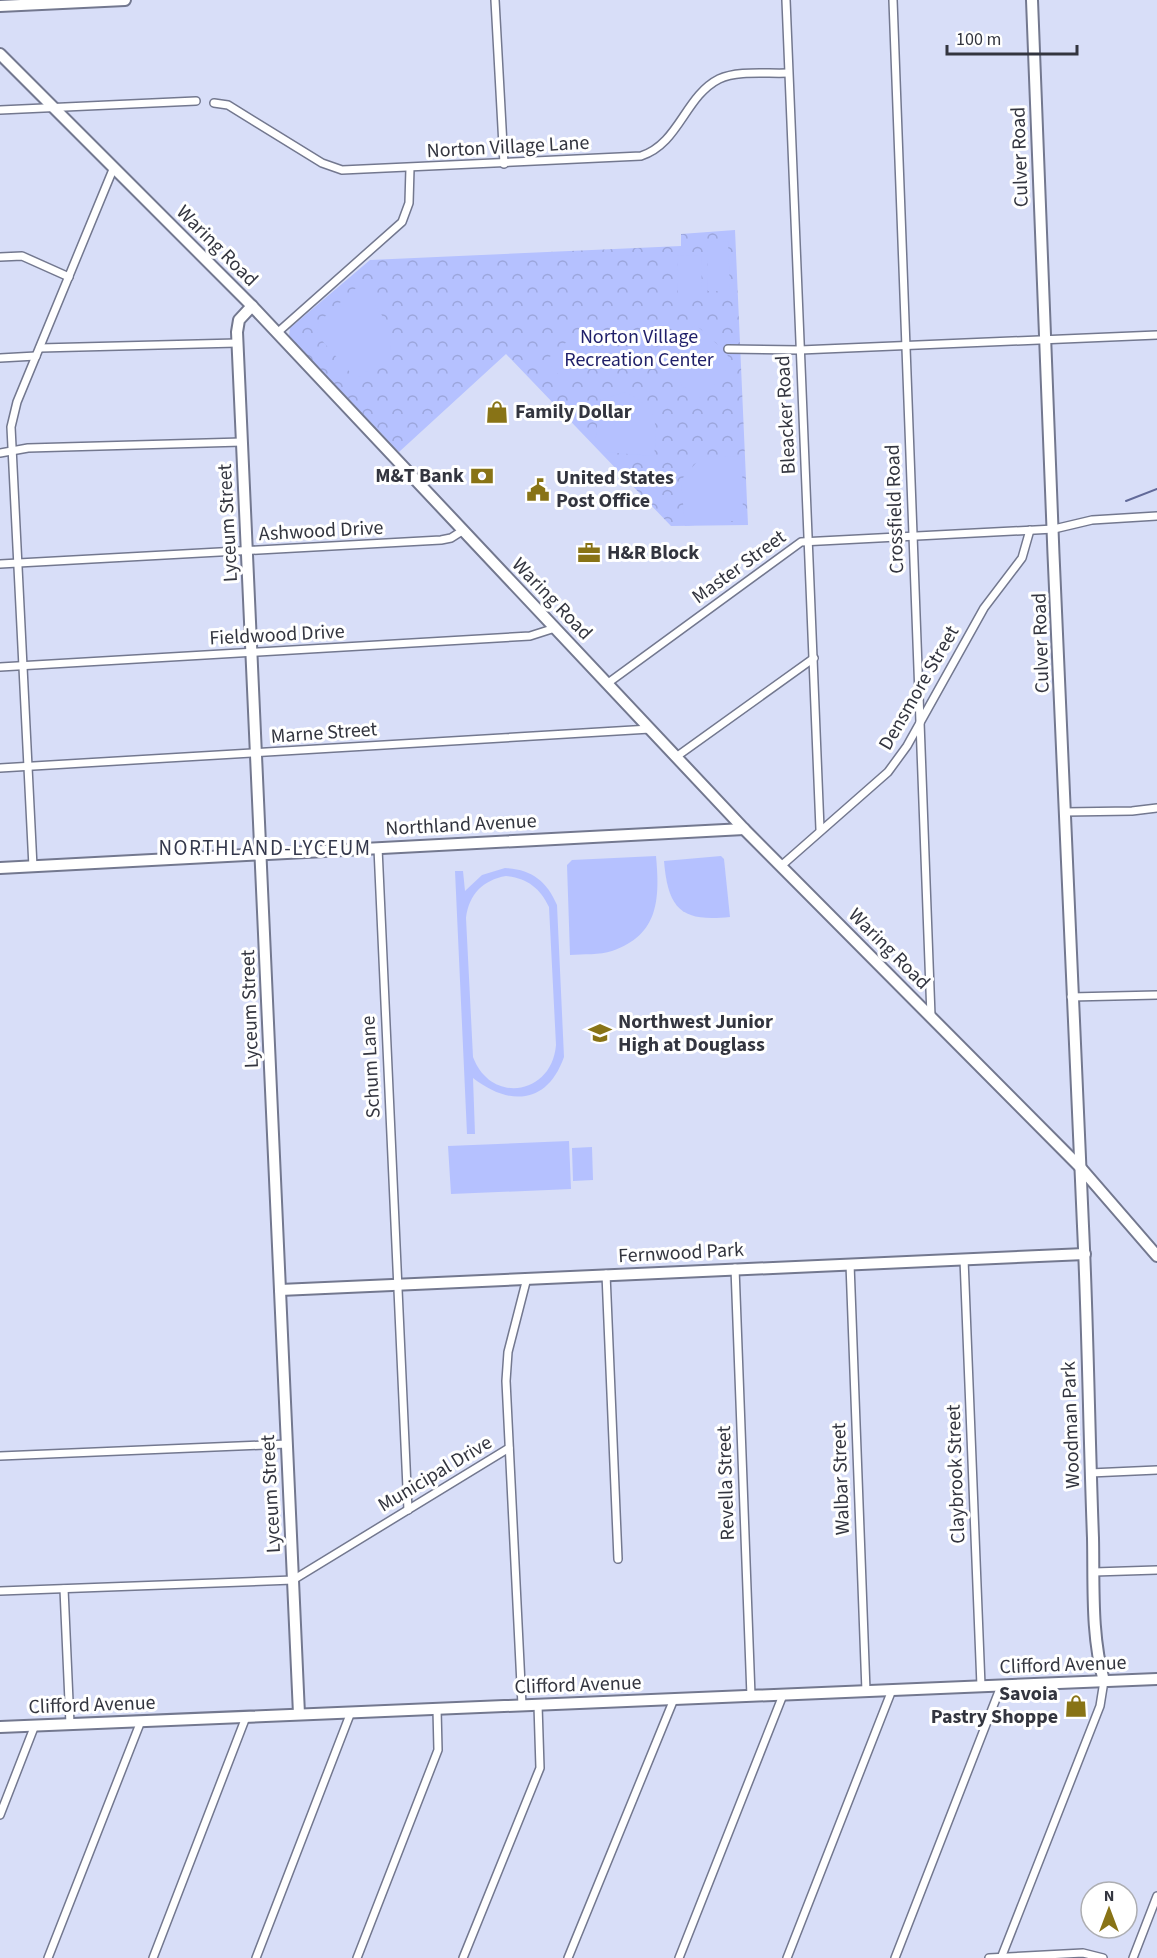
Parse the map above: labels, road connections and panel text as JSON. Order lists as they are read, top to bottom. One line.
{"streets":{"street":["Norton Village Lane","Culver Road","Waring Road","Bleacker Road","Crossfield Road","Lyceum Street","Ashwood Drive","Master Street","Fieldwood Drive","Densmore Street","Marne Street","Northland Avenue","Schum Lane","Fernwood Park","Woodman Park","Municipal Drive","Claybrook Street","Walbar Street","Revella Street","Clifford Avenue"]},"crossings":[["Norton Village Lane","Bleacker Road"],["Culver Road","Waring Road"],["Culver Road","Master Street"],["Culver Road","Woodman Park"],["Waring Road","Crossfield Road"],["Waring Road","Lyceum Street"],["Waring Road","Ashwood Drive"],["Waring Road","Master Street"],["Waring Road","Fieldwood Drive"],["Waring Road","Densmore Street"],["Waring Road","Marne Street"],["Waring Road","Northland Avenue"],["Waring Road","Woodman Park"],["Bleacker Road","Master Street"],["Bleacker Road","Densmore Street"],["Crossfield Road","Master Street"],["Crossfield Road","Densmore Street"],["Lyceum Street","Ashwood Drive"],["Lyceum Street","Fieldwood Drive"],["Lyceum Street","Marne Street"],["Lyceum Street","Northland Avenue"],["Lyceum Street","Fernwood Park"],["Lyceum Street","Municipal Drive"],["Lyceum Street","Clifford Avenue"],["Master Street","Densmore Street"],["Northland Avenue","Schum Lane"],["Schum Lane","Fernwood Park"],["Schum Lane","Municipal Drive"],["Fernwood Park","Woodman Park"],["Fernwood Park","Municipal Drive"],["Fernwood Park","Claybrook Street"],["Fernwood Park","Walbar Street"],["Fernwood Park","Revella Street"],["Woodman Park","Clifford Avenue"],["Claybrook Street","Clifford Avenue"],["Walbar Street","Clifford Avenue"],["Revella Street","Clifford Avenue"]],"districts":["NORTHLAND-LYCEUM"],"parks":["Norton Village Recreation Center"],"places":{"shop":["Family Dollar","Savoia Pastry Shoppe"],"bank":["M&T Bank"],"public building":["United States Post Office"],"office":["H&R Block"],"school or university":["Northwest Junior High at Douglass"]},"scale_bar":"100 m","north":"top"}
